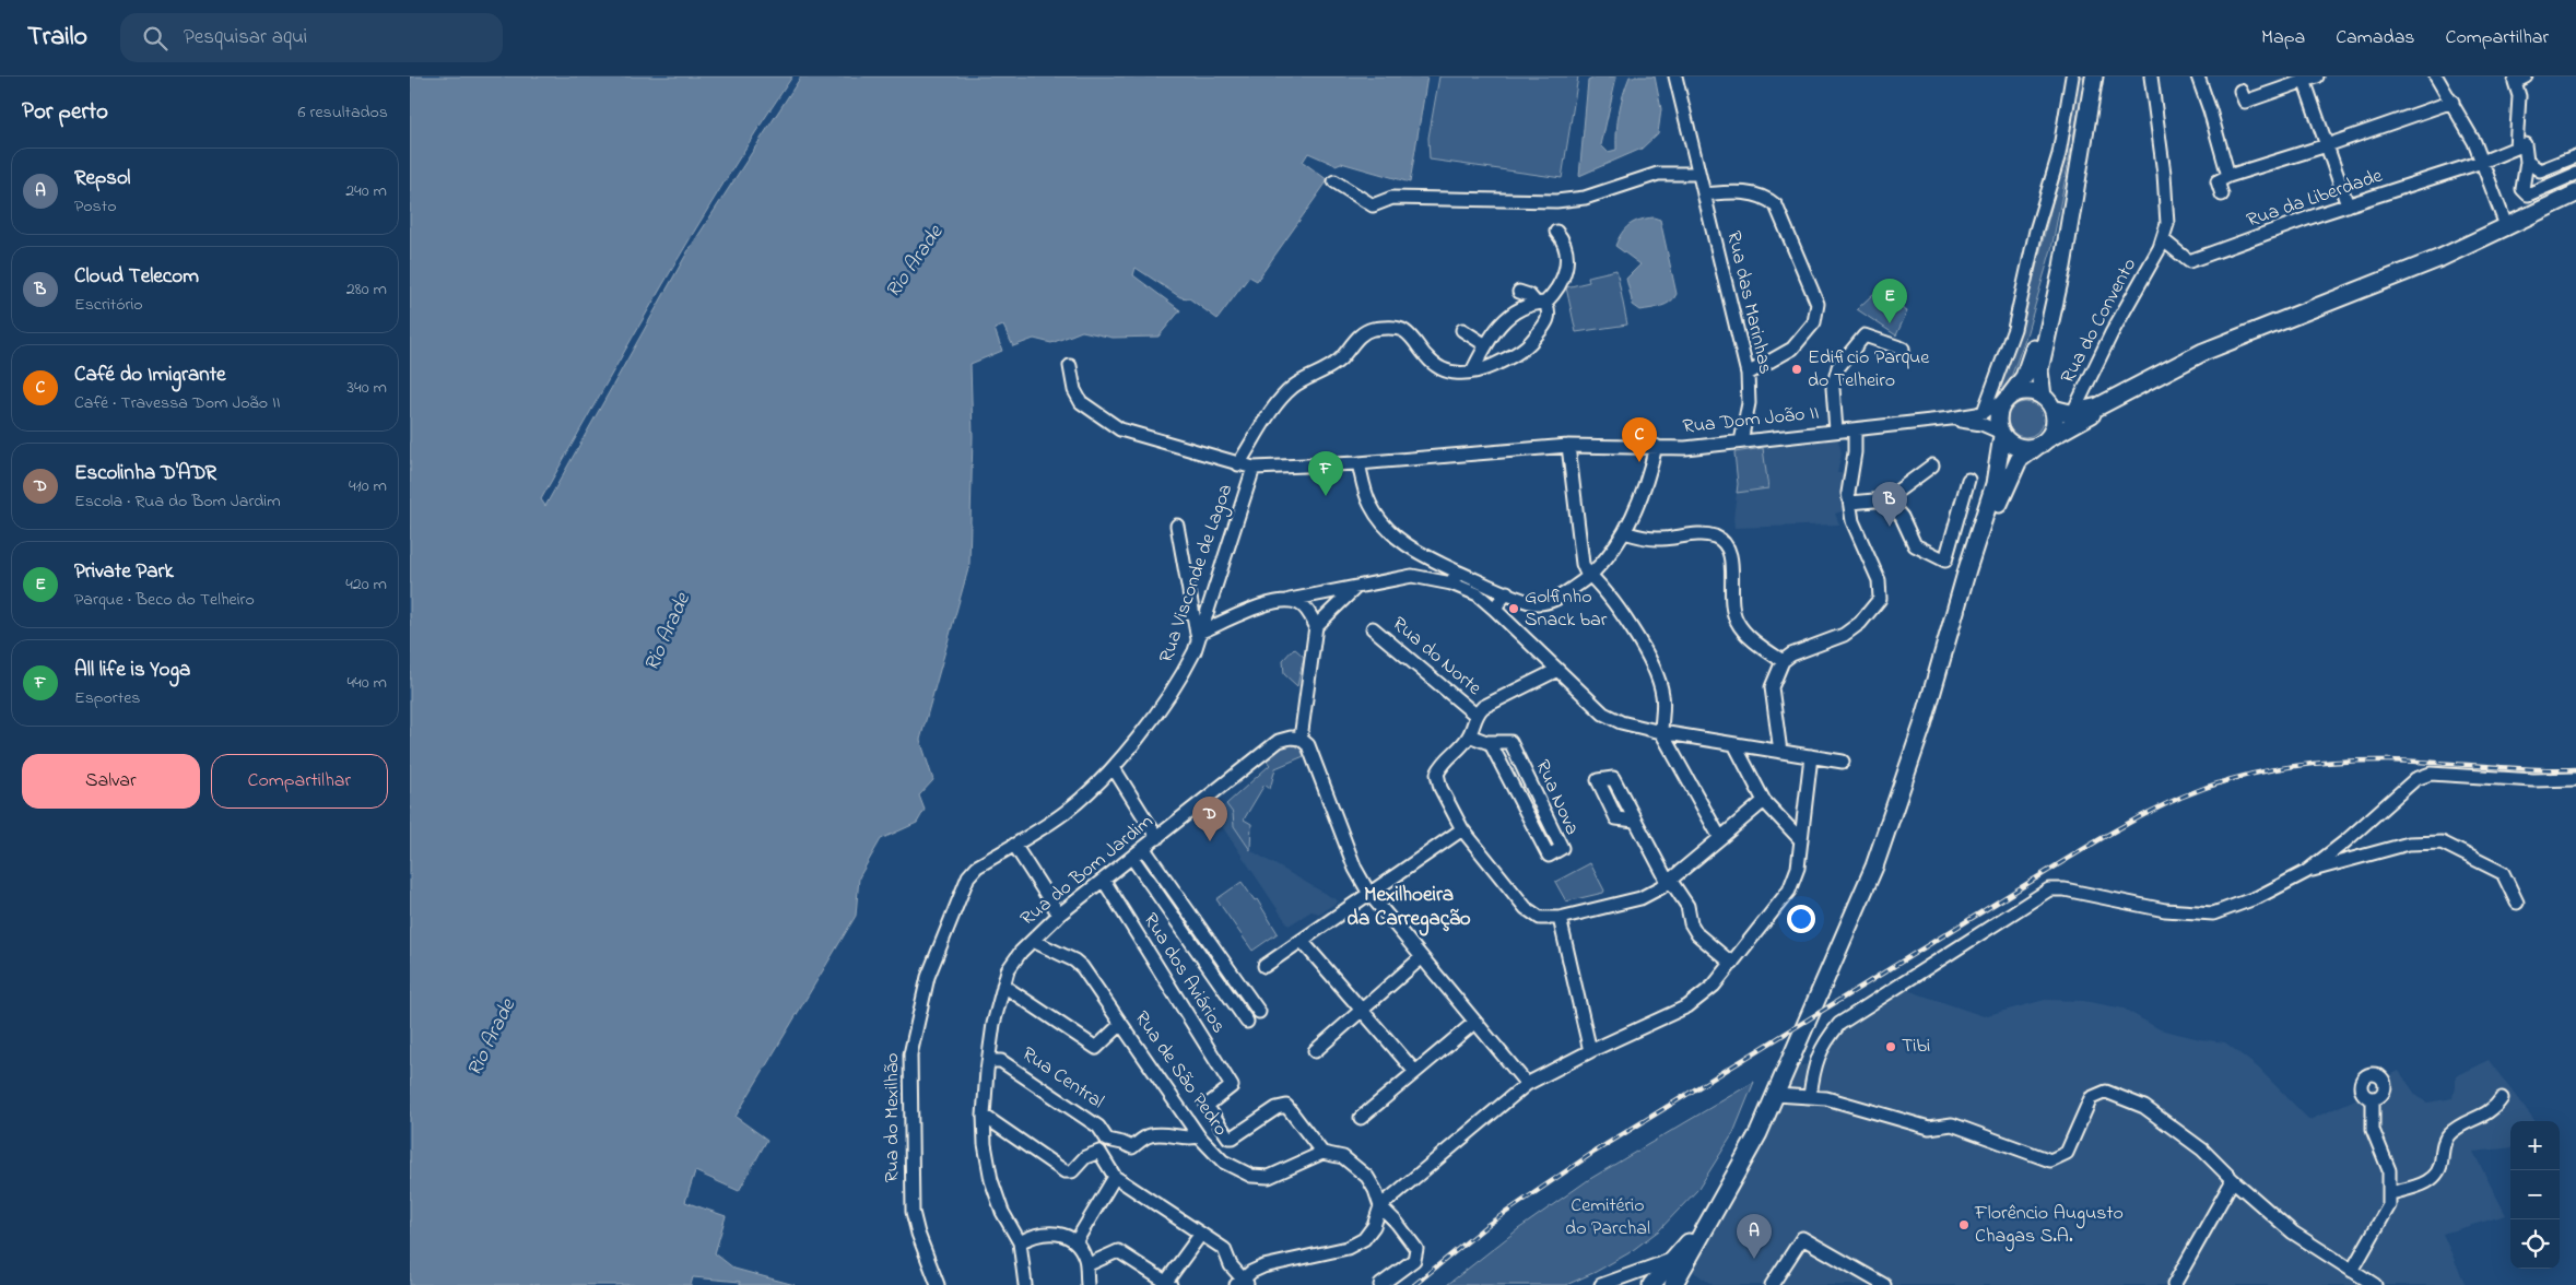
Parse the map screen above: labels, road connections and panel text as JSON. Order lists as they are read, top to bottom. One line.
{"streets":{"street":["Rua da Liberdade","Rua das Marinhas","Rua do Convento","Rua Dom João II","Rua Visconde de Lagoa","Rua do Norte","Rua Nova","Rua do Bom Jardim","Rua dos Aviários","Rua de São Pedro","Rua Central","Rua do Mexilhão"]},"crossings":[["Rua da Liberdade","Rua do Convento"],["Rua das Marinhas","Rua Dom João II"],["Rua Dom João II","Rua Visconde de Lagoa"],["Rua Visconde de Lagoa","Rua do Mexilhão"],["Rua do Bom Jardim","Rua dos Aviários"],["Rua do Bom Jardim","Rua de São Pedro"],["Rua do Bom Jardim","Rua Central"],["Rua dos Aviários","Rua de São Pedro"]],"districts":["Mexilhoeira da Carregação"],"water":["Rio Arade"],"parks":["Cemitério do Parchal"],"places":["Edificio Parque do Telheiro","Golfinho Snack bar","Tibi","Florêncio Augusto Chagas S.A."],"page":{"header":"Trailo","search":"Pesquisar aqui","nav":["Mapa","Camadas","Compartilhar"],"heading":["Por perto","6 resultados"],"list":[{"mark":"A","name":"Repsol","note":"Posto","value":"240 m"},{"mark":"B","name":"Cloud Telecom","note":"Escritório","value":"280 m"},{"mark":"C","name":"Café do Imigrante","note":"Café · Travessa Dom João II","value":"340 m"},{"mark":"D","name":"Escolinha D'ADR","note":"Escola · Rua do Bom Jardim","value":"410 m"},{"mark":"E","name":"Private Park","note":"Parque · Beco do Telheiro","value":"420 m"},{"mark":"F","name":"All life is Yoga","note":"Esportes","value":"440 m"}],"pins":["E","C","F","B","D","A"],"buttons":["Salvar","Compartilhar"],"map_buttons":["+","−"]}}
